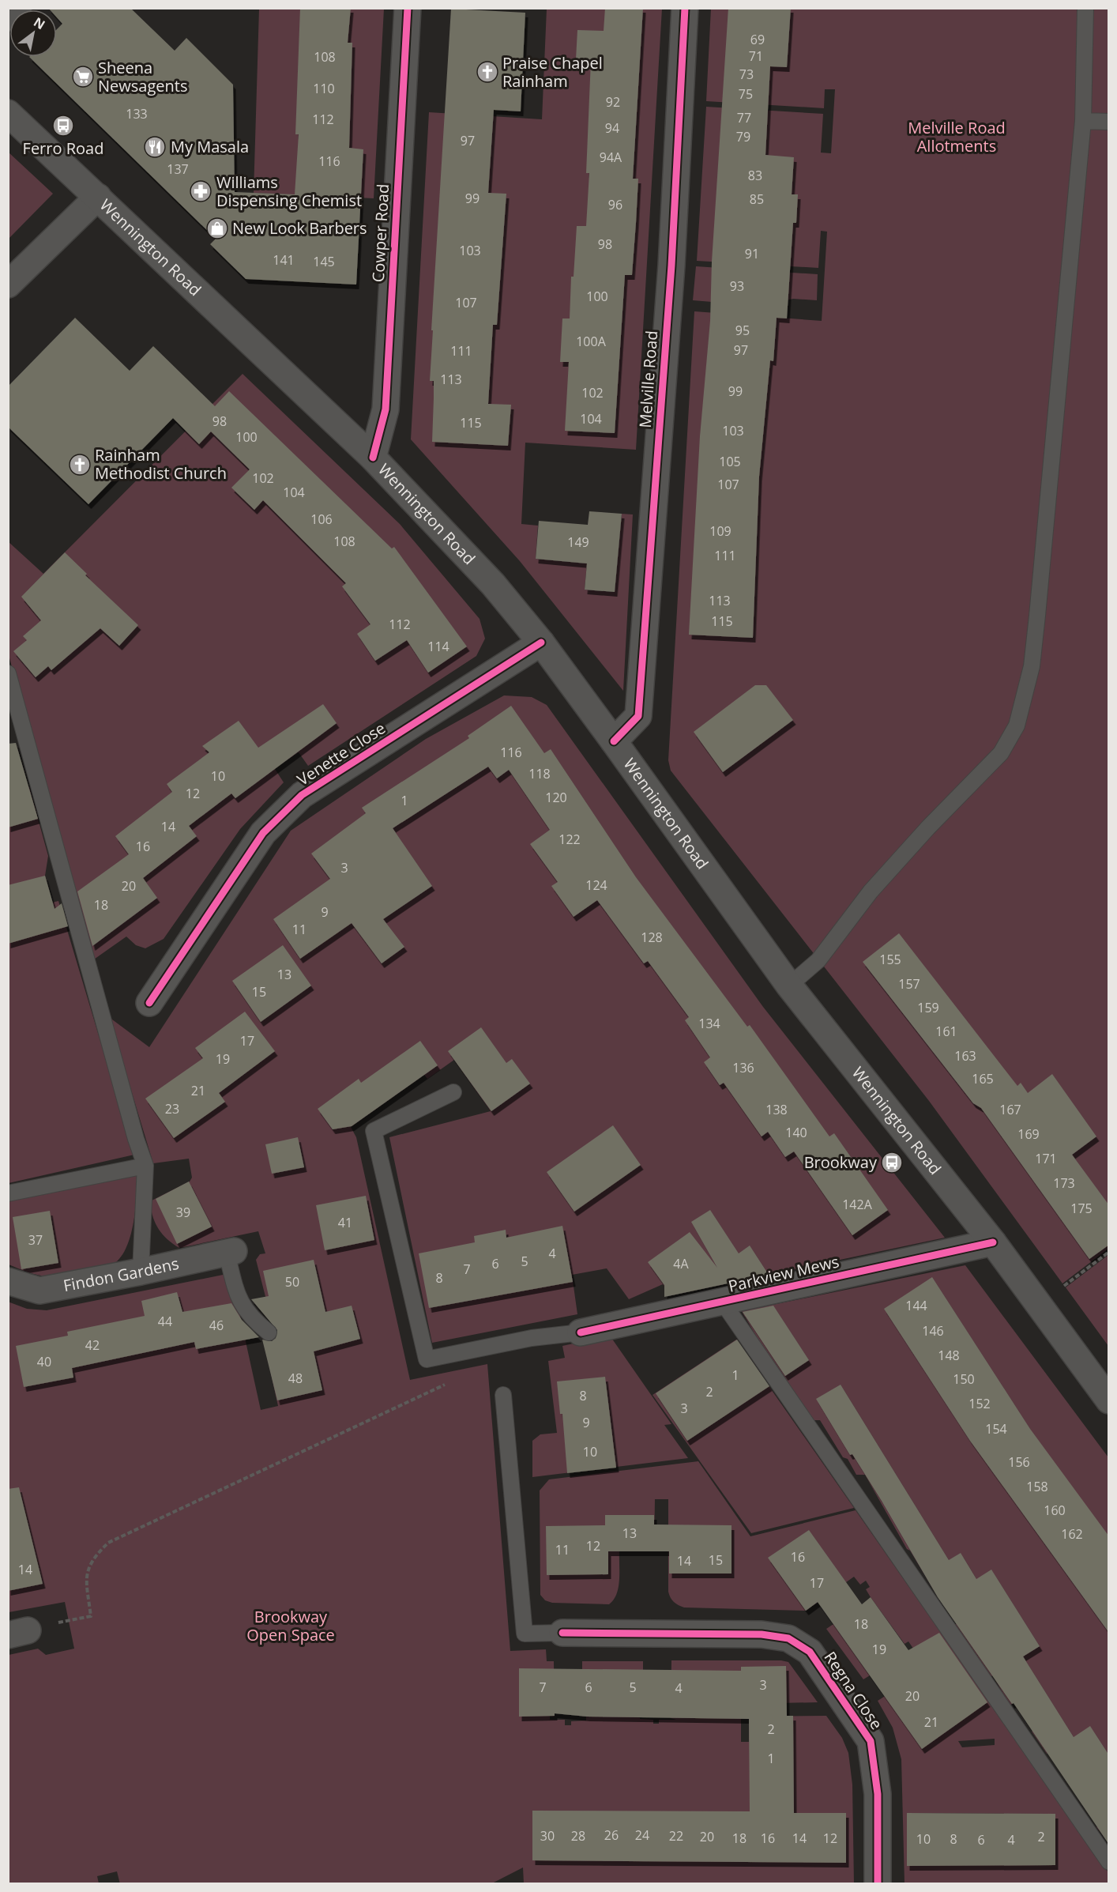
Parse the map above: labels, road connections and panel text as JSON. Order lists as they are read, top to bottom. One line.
{"streets":{"street":["Cowper Road","Wennington Road","Melville Road","Venette Close","Parkview Mews","Findon Gardens","Regna Close"]},"crossings":[["Cowper Road","Wennington Road"],["Wennington Road","Melville Road"],["Wennington Road","Venette Close"],["Wennington Road","Parkview Mews"]],"parks":["Melville Road Allotments","Brookway Open Space"],"places":{"church":["Praise Chapel Rainham","Rainham Methodist Church"],"supermarket":["Sheena Newsagents"],"bus stop":["Ferro Road","Brookway"],"restaurant":["My Masala"],"pharmacy":["Williams Dispensing Chemist"],"shop":["New Look Barbers"]},"house_numbers":["69","71","108","73","110","75","92","133","77","112","94","79","97","94A","116","137","83","99","85","96","98","103","91","141","145","93","100","107","95","100A","97","111","113","99","102","104","98","115","103","100","105","102","107","104","106","109","108","149","111","113","115","112","114","116","118","10","12","120","1","14","122","16","3","124","20","18","9","11","128","155","13","157","15","159","134","161","17","163","19","136","165","21","23","138","167","140","169","171","173","142A","175","39","41","37","4","5","6","4A","7","8","50","144","44","46","146","42","148","40","1","48","150","2","8","152","3","9","154","10","156","158","160","13","162","12","11","16","15","14","14","17","18","19","3","7","6","5","4","20","21","2","1","26","24","30","28","22","20","2","18","16","14","12","10","8","6","4"],"north":"top right"}
